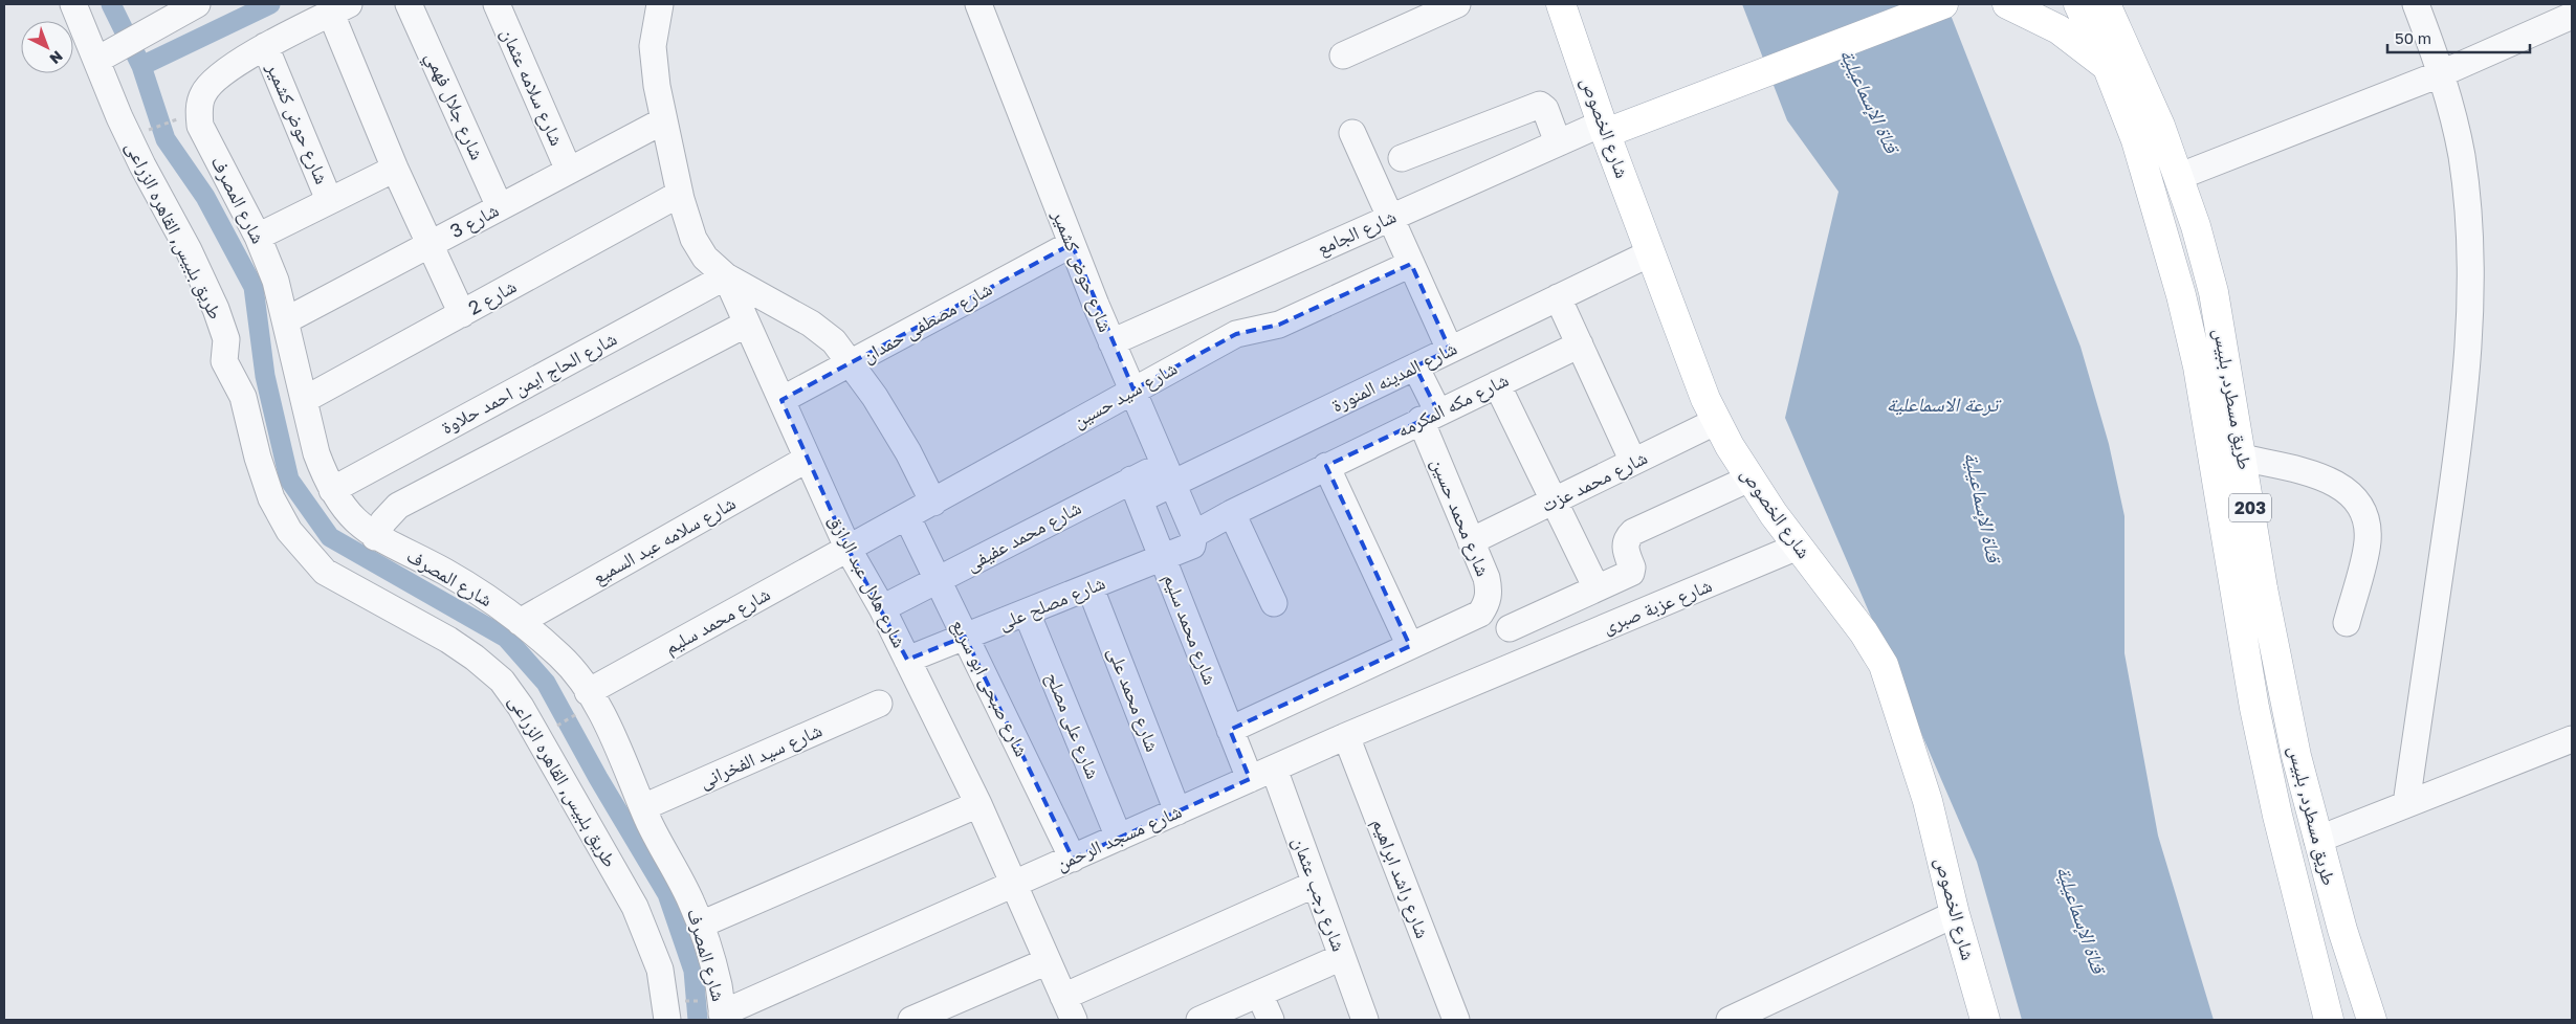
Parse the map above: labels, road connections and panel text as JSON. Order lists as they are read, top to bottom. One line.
{"streets":{"main road":["شارع الخصوص","طريق مسطرد, بلبيس","203"],"street":["شارع سلامه عثمان","شارع جلال فهمي","شارع حوض كشمير","شارع المصرف","شارع 3","طريق بلبيس, القاهره الزراعى","شارع الجامع","شارع 2","شارع مصطفى حمدان","شارع المدينه المنورة","شارع الحاج ايمن احمد حلاوة","شارع سيد حسين","شارع مكه المكرمه","شارع محمد عزت","شارع محمد حسين","شارع محمد عفيفى","شارع سلامه عبد السميع","شارع هلال عبد الرازق","شارع مصلح على","شارع عزبة صبرى","شارع محمد سليم","شارع صبحى ابو سريع","شارع محمد على","شارع على مصلح","شارع سيد الفخرانى","شارع مسجد الرحمن","شارع راشد ابراهيم","شارع رجب عثمان"]},"crossings":[["شارع سلامه عثمان","شارع 3"],["شارع جلال فهمي","شارع 3"],["شارع حوض كشمير","شارع الجامع"],["شارع حوض كشمير","شارع مصطفى حمدان"],["شارع حوض كشمير","شارع المدينه المنورة"],["شارع حوض كشمير","شارع سيد حسين"],["شارع حوض كشمير","شارع مكه المكرمه"],["شارع حوض كشمير","شارع محمد عفيفى"],["شارع حوض كشمير","شارع مصلح على"],["شارع الخصوص","شارع الجامع"],["شارع الخصوص","شارع المدينه المنورة"],["شارع الخصوص","شارع محمد عزت"],["شارع الخصوص","شارع عزبة صبرى"],["شارع المصرف","شارع 3"],["شارع المصرف","شارع 2"],["شارع المصرف","شارع الحاج ايمن احمد حلاوة"],["شارع المصرف","شارع سلامه عبد السميع"],["شارع المصرف","شارع محمد سليم"],["شارع المصرف","شارع سيد الفخرانى"],["شارع المصرف","شارع مسجد الرحمن"],["شارع مصطفى حمدان","شارع هلال عبد الرازق"],["شارع المدينه المنورة","شارع محمد حسين"],["شارع المدينه المنورة","شارع محمد عفيفى"],["شارع الحاج ايمن احمد حلاوة","شارع هلال عبد الرازق"],["شارع سيد حسين","شارع هلال عبد الرازق"],["شارع سيد حسين","شارع محمد سليم"],["شارع سيد حسين","شارع صبحى ابو سريع"],["شارع مكه المكرمه","شارع محمد حسين"],["شارع مكه المكرمه","شارع مصلح على"],["شارع محمد عزت","شارع محمد حسين"],["شارع محمد عفيفى","شارع هلال عبد الرازق"],["شارع محمد عفيفى","شارع محمد سليم"],["شارع محمد عفيفى","شارع صبحى ابو سريع"],["شارع سلامه عبد السميع","شارع هلال عبد الرازق"],["شارع هلال عبد الرازق","شارع مصلح على"],["شارع هلال عبد الرازق","شارع محمد سليم"],["شارع هلال عبد الرازق","شارع مسجد الرحمن"],["شارع مصلح على","شارع محمد سليم"],["شارع مصلح على","شارع صبحى ابو سريع"],["شارع مصلح على","شارع محمد على"],["شارع مصلح على","شارع على مصلح"],["شارع عزبة صبرى","شارع مسجد الرحمن"],["شارع محمد سليم","شارع مسجد الرحمن"],["شارع صبحى ابو سريع","شارع مسجد الرحمن"],["شارع محمد على","شارع مسجد الرحمن"],["شارع على مصلح","شارع مسجد الرحمن"],["شارع مسجد الرحمن","شارع راشد ابراهيم"],["شارع مسجد الرحمن","شارع رجب عثمان"]],"water":["قناة الإسماعيلية","ترعة الاسماعلية"],"scale_bar":"50 m","north":"bottom right"}
